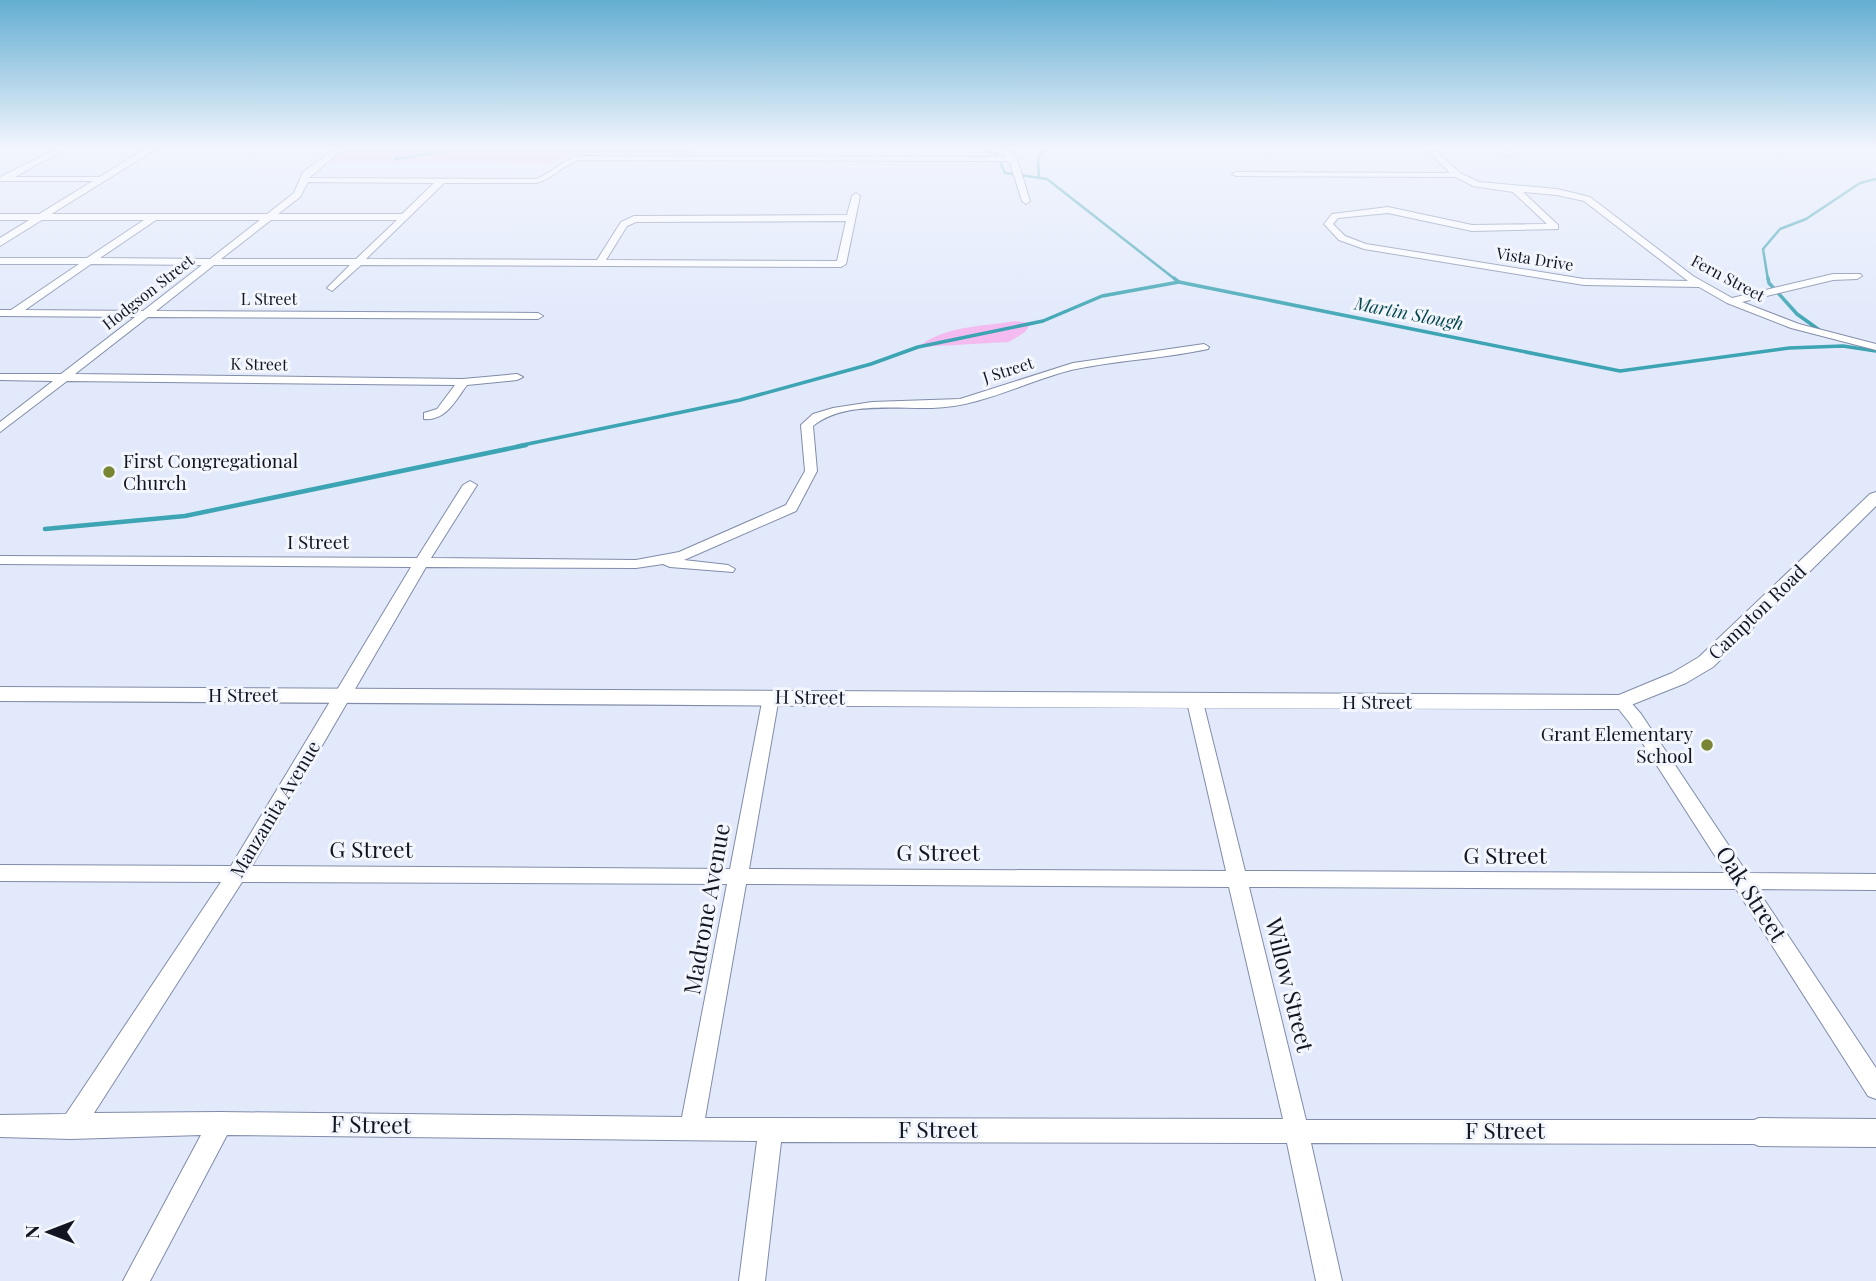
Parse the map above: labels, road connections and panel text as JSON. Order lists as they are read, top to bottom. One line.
{"streets":{"main road":["Campton Road","H Street","F Street"],"street":["Vista Drive","Fern Street","Hodgson Street","L Street","K Street","J Street","I Street","Manzanita Avenue","G Street","Oak Street","Madrone Avenue","Willow Street"]},"crossings":[["Vista Drive","Fern Street"],["Hodgson Street","L Street"],["Hodgson Street","K Street"],["J Street","I Street"],["I Street","Manzanita Avenue"],["Campton Road","H Street"],["Campton Road","Oak Street"],["H Street","Manzanita Avenue"],["H Street","Oak Street"],["H Street","Madrone Avenue"],["H Street","Willow Street"],["Manzanita Avenue","G Street"],["Manzanita Avenue","F Street"],["G Street","Oak Street"],["G Street","Madrone Avenue"],["G Street","Willow Street"],["Madrone Avenue","F Street"],["Willow Street","F Street"]],"water":["Martin Slough"],"places":["First Congregational Church","Grant Elementary School"],"north":"left"}
